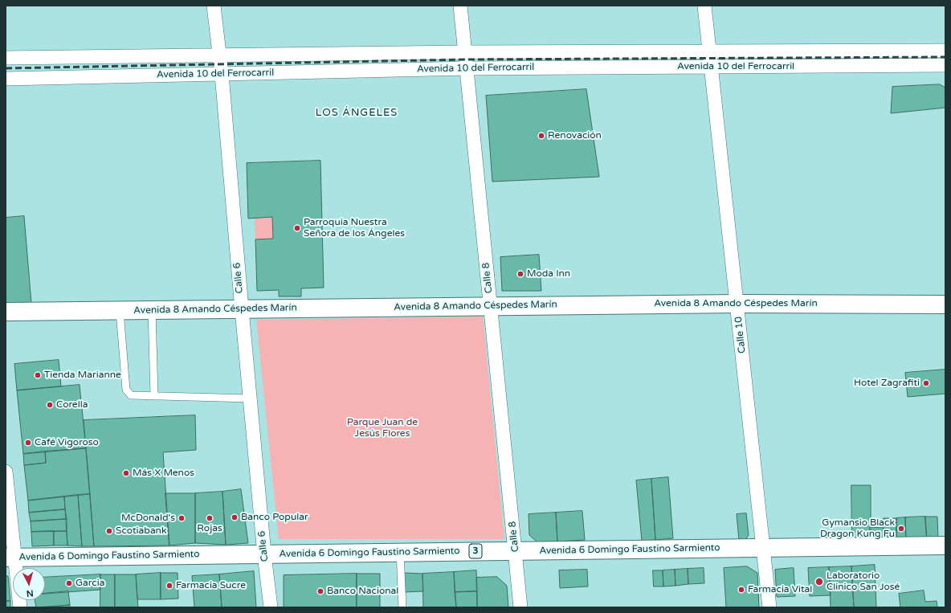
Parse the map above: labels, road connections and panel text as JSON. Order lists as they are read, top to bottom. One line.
{"streets":{"street":["Avenida 10 del Ferrocarril","Calle 6","Calle 8","Avenida 8 Amando Céspedes Marín","Calle 10","Avenida 6 Domingo Faustino Sarmiento","3"]},"crossings":[["Avenida 10 del Ferrocarril","Calle 6"],["Avenida 10 del Ferrocarril","Calle 8"],["Avenida 10 del Ferrocarril","Calle 10"],["Calle 6","Avenida 8 Amando Céspedes Marín"],["Calle 6","Avenida 6 Domingo Faustino Sarmiento"],["Calle 8","Avenida 8 Amando Céspedes Marín"],["Calle 8","Avenida 6 Domingo Faustino Sarmiento"],["Avenida 8 Amando Céspedes Marín","Calle 10"],["Calle 10","Avenida 6 Domingo Faustino Sarmiento"]],"districts":["LOS ÁNGELES"],"parks":["Parque Juan de Jesús Flores"],"places":["Renovación","Parroquia Nuestra Señora de los Ángeles","Moda Inn","Tienda Marianne","Hotel Zagrafiti","Corella","Café Vigoroso","Más X Menos","Banco Popular","McDonald's","Rojas","Gymansio Black Dragon Kung Fu","Scotiabank","Laboratorio Clinico San José","Garcia","Farmacia Sucre","Farmacia Vital","Banco Nacional"],"north":"bottom"}
